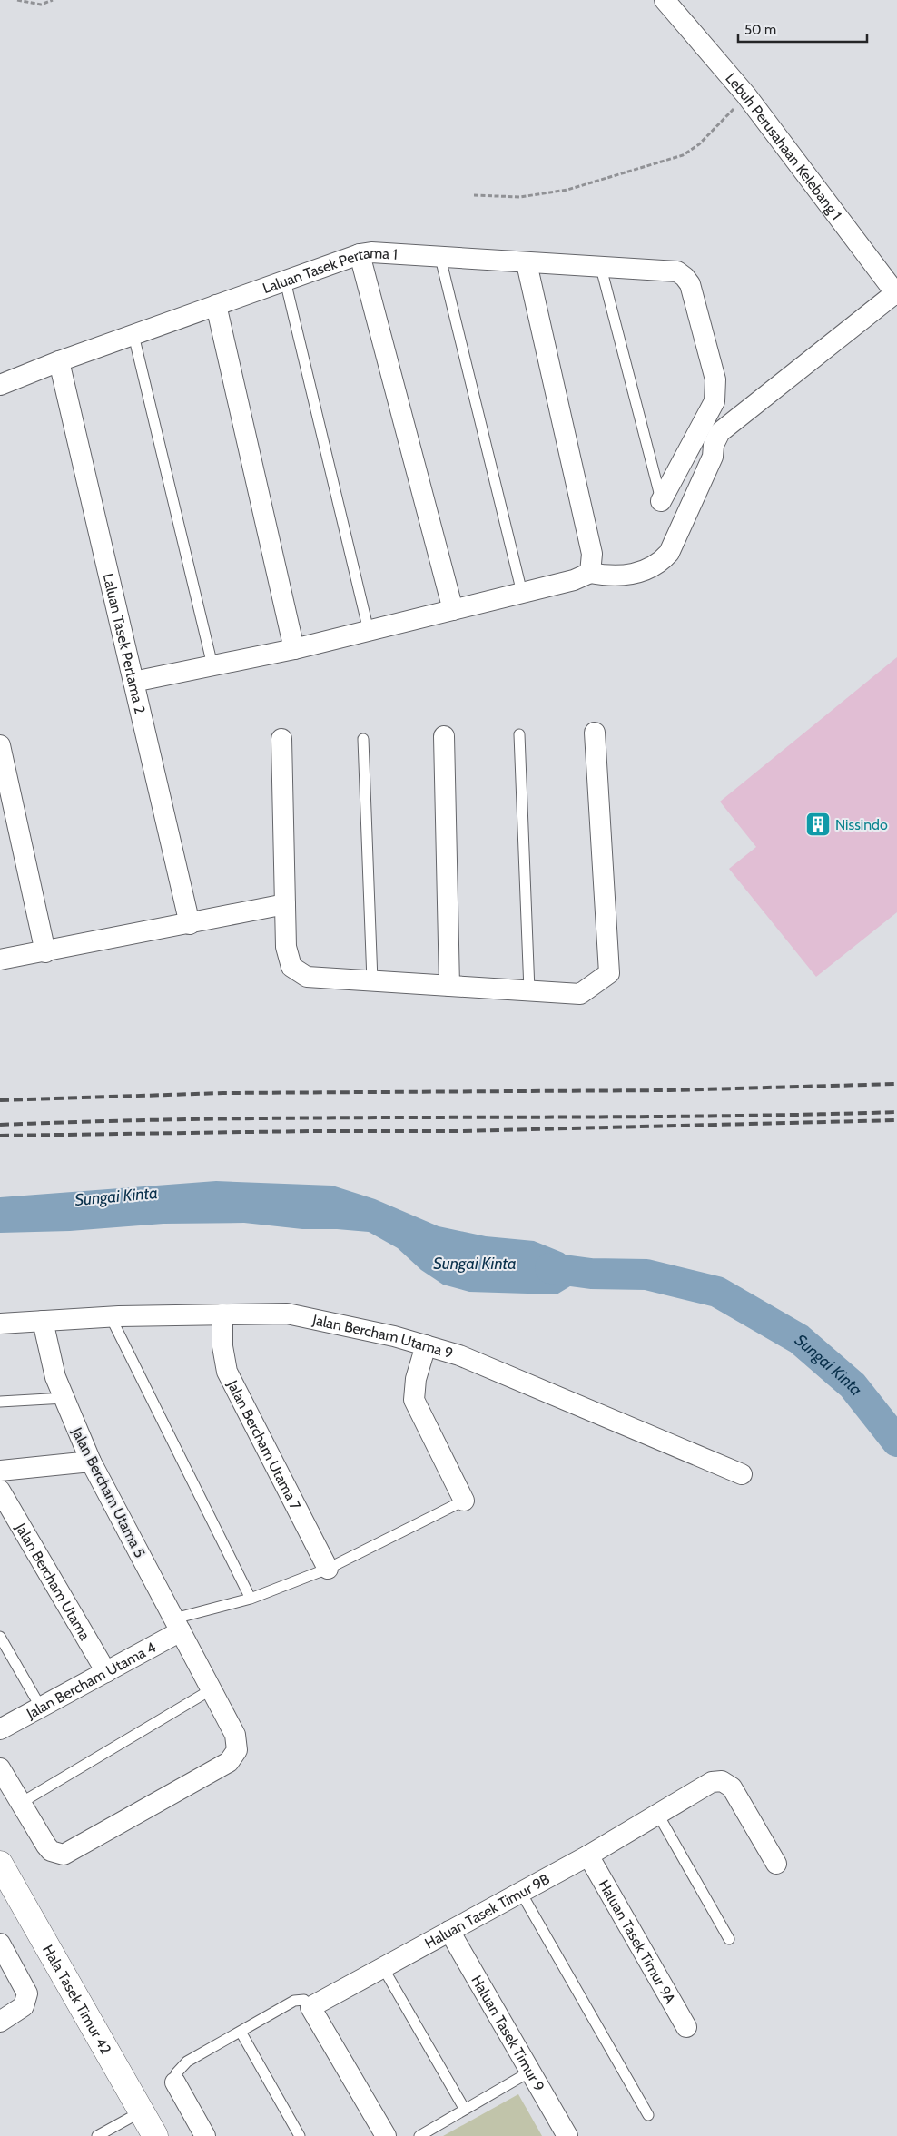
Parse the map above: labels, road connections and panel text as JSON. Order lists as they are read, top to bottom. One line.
{"streets":{"street":["Lebuh Perusahaan Kelebang 1","Laluan Tasek Pertama 1","Laluan Tasek Pertama 2","Jalan Bercham Utama 9","Jalan Bercham Utama 7","Jalan Bercham Utama 5","Jalan Bercham Utama","Jalan Bercham Utama 4","Haluan Tasek Timur 9B","Haluan Tasek Timur 9A","Hala Tasek Timur 42","Haluan Tasek Timur 9"]},"crossings":[["Laluan Tasek Pertama 1","Laluan Tasek Pertama 2"],["Jalan Bercham Utama 9","Jalan Bercham Utama 7"],["Jalan Bercham Utama 9","Jalan Bercham Utama 5"],["Jalan Bercham Utama 5","Jalan Bercham Utama 4"],["Jalan Bercham Utama","Jalan Bercham Utama 4"],["Haluan Tasek Timur 9B","Haluan Tasek Timur 9A"],["Haluan Tasek Timur 9B","Haluan Tasek Timur 9"]],"water":["Sungai Kinta"],"places":{"building":["Nissindo"]},"scale_bar":"50 m"}
